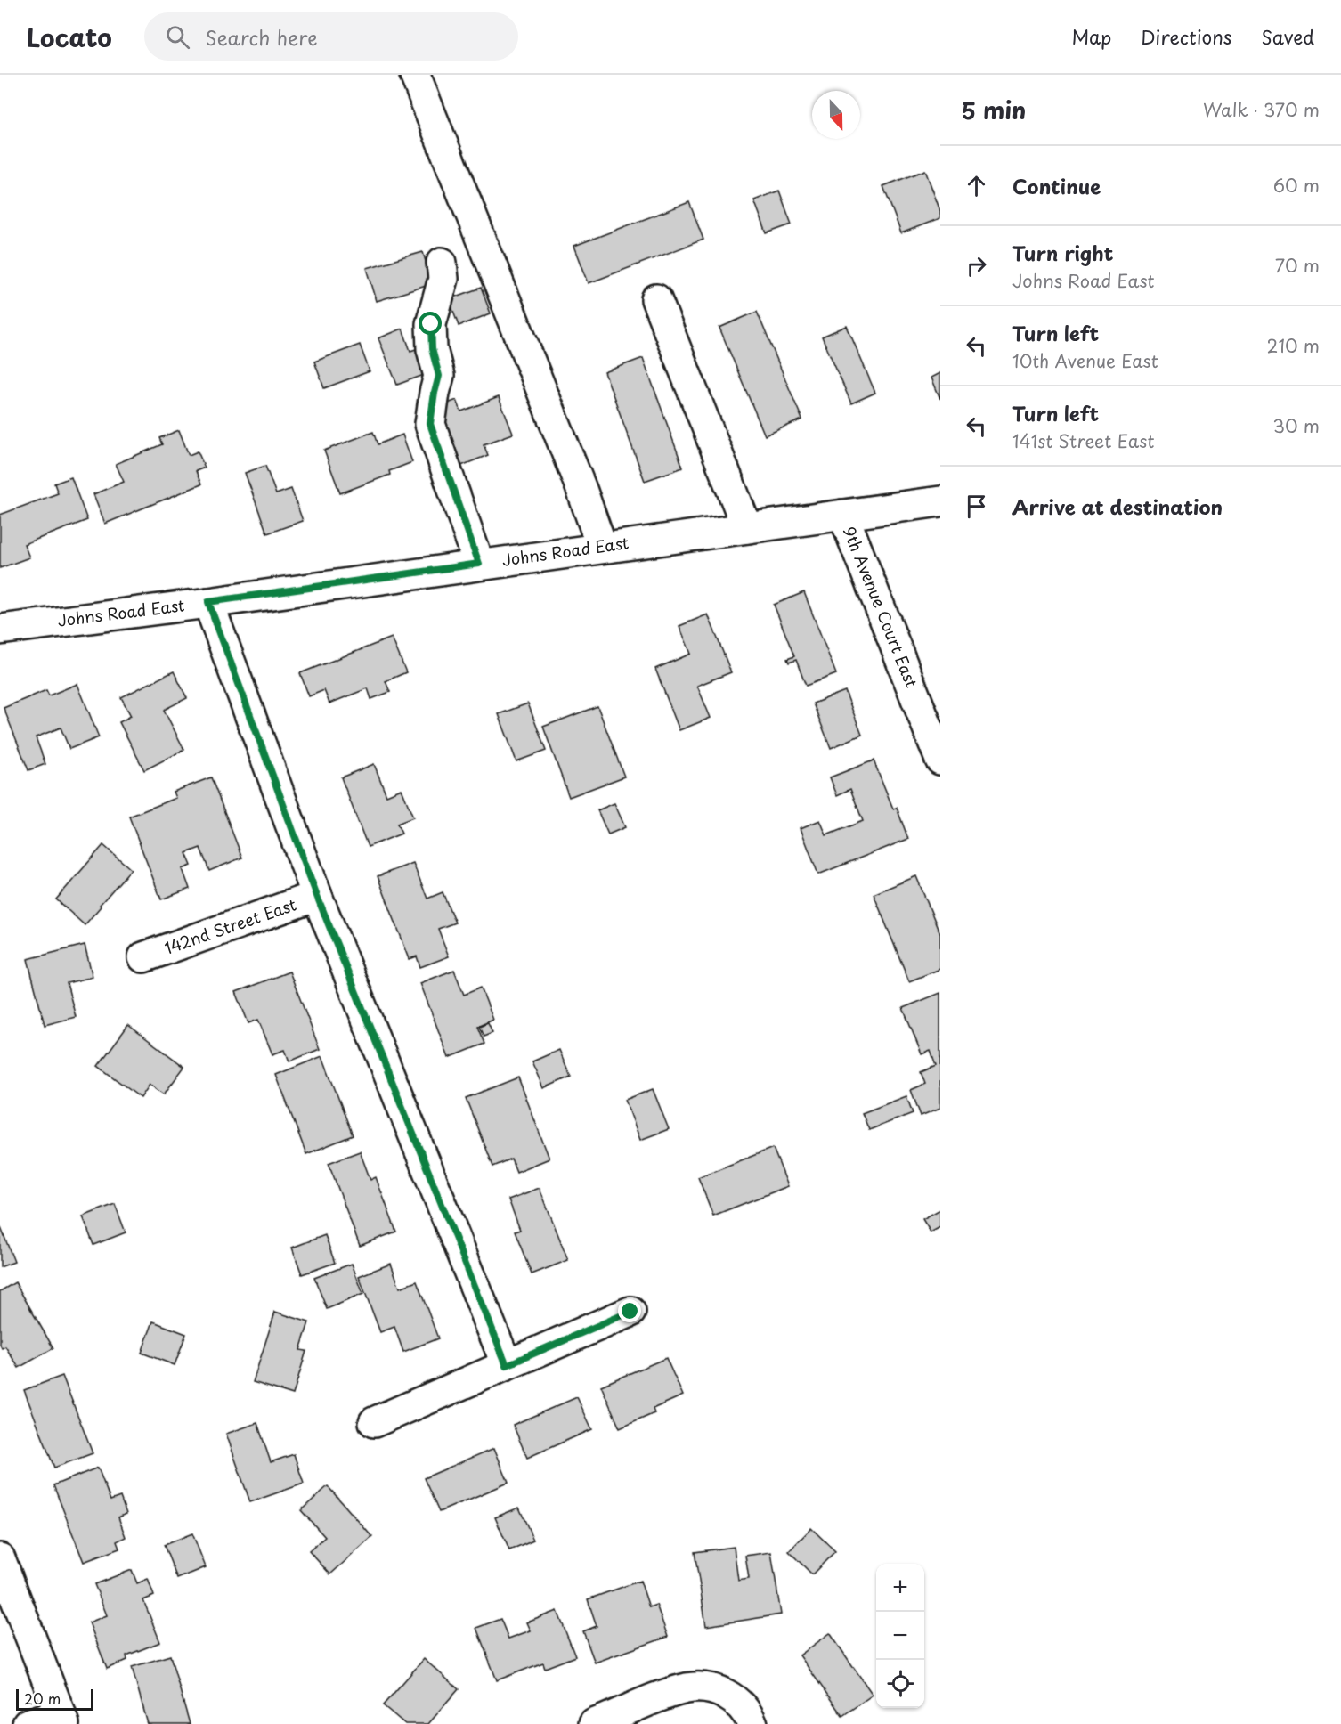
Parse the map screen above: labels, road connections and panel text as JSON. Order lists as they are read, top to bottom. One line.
{"streets":{"street":["Johns Road East","9th Avenue Court East","142nd Street East"]},"crossings":[["Johns Road East","9th Avenue Court East"]],"scale_bar":"20 m","north":"bottom","page":{"header":"Locato","search":"Search here","nav":["Map","Directions","Saved"],"heading":["5 min","Walk · 370 m"],"list":[["Continue","60 m"],["Turn right","Johns Road East","70 m"],["Turn left","10th Avenue East","210 m"],["Turn left","141st Street East","30 m"],"Arrive at destination"],"map_buttons":["+","−"],"scale":"20 m"}}
